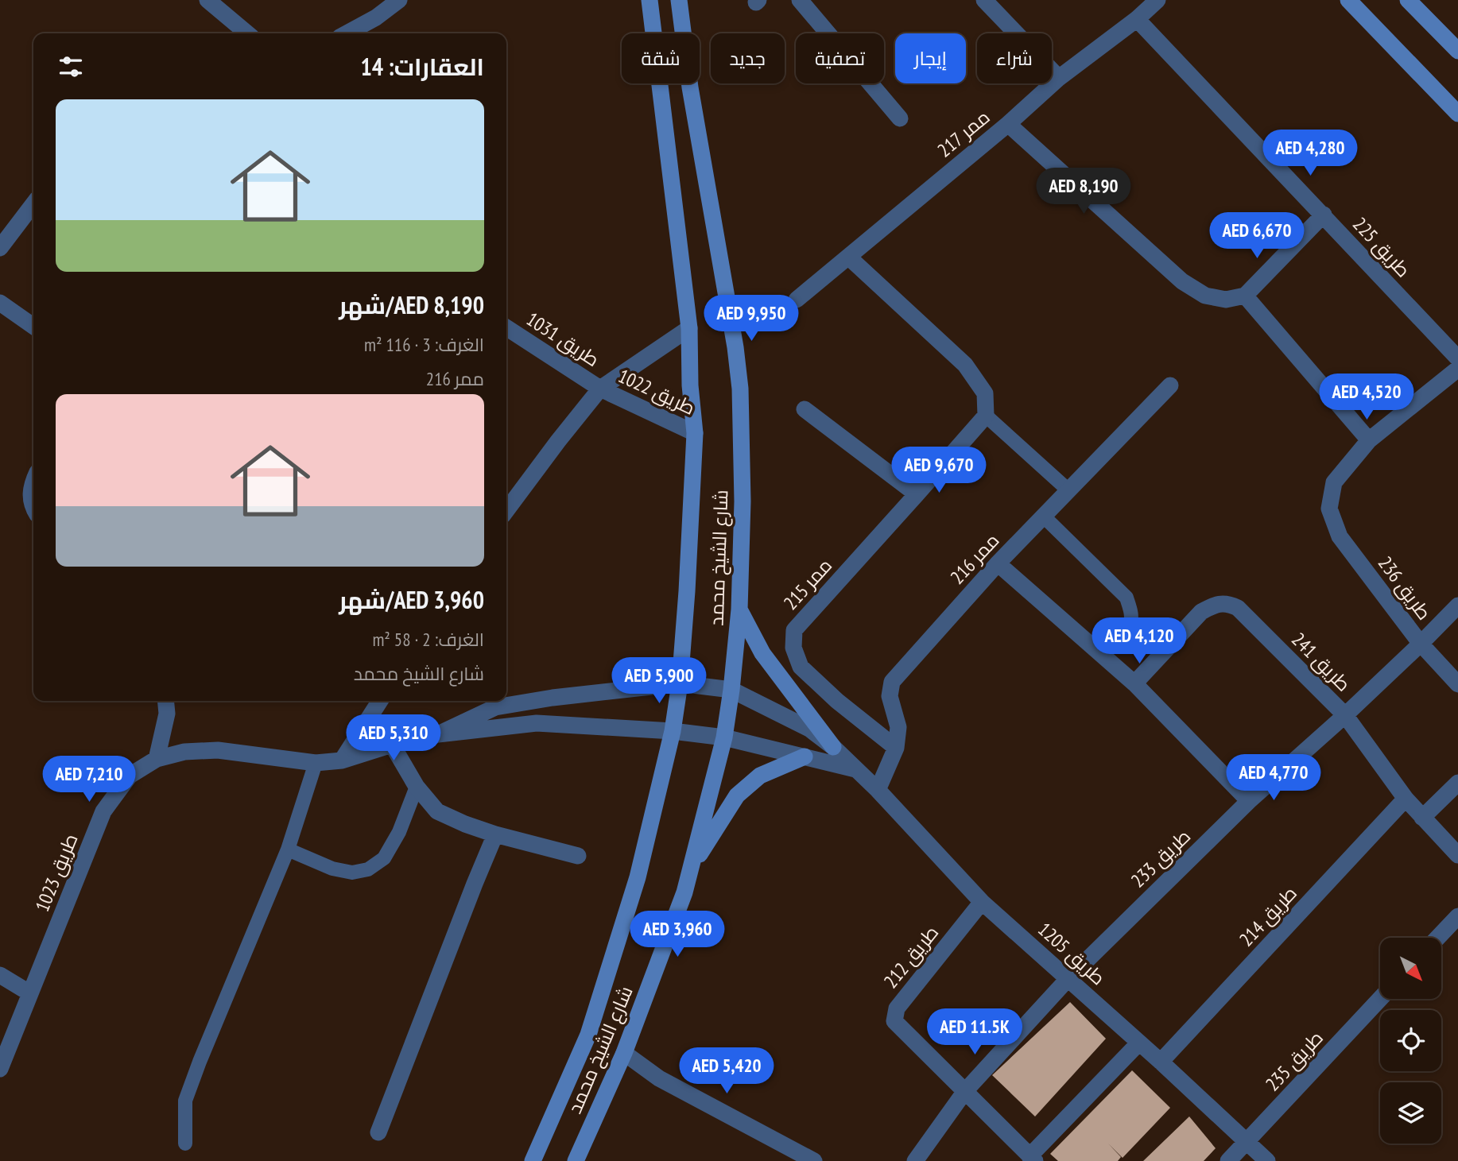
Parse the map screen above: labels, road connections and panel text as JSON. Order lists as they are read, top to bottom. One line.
{"streets":{"street":["ممر 217","طريق 225","طريق 1031","طريق 1022","شارع الشيخ محمد","ممر 216","ممر 215","طريق 236","طريق 241","طريق 233","طريق 1023","طريق 214","طريق 1205","طريق 212","طريق 235"]},"crossings":[["ممر 217","طريق 225"],["طريق 1031","طريق 1022"],["طريق 1022","شارع الشيخ محمد"],["شارع الشيخ محمد","طريق 1205"],["ممر 216","ممر 215"],["ممر 216","طريق 1205"],["طريق 236","طريق 233"],["طريق 241","طريق 233"],["طريق 241","طريق 214"],["طريق 233","طريق 1205"],["طريق 233","طريق 212"],["طريق 214","طريق 1205"],["طريق 1205","طريق 212"],["طريق 1205","طريق 235"]],"north":"bottom right","page":{"chip":["شراء","إيجار","تصفية","جديد","شقة"],"heading":"العقارات: 14","list":[{"name":"AED 8,190/شهر","note":"الغرف: 3 · 116 m² · ممر 216"},{"name":"AED 3,960/شهر","note":"الغرف: 2 · 58 m² · شارع الشيخ محمد"}],"price":["AED 4,280","AED 8,190","AED 6,670","AED 9,950","AED 4,520","AED 9,670","AED 4,120","AED 5,900","AED 5,310","AED 4,770","AED 7,210","AED 3,960","AED 11.5K","AED 5,420"]}}
